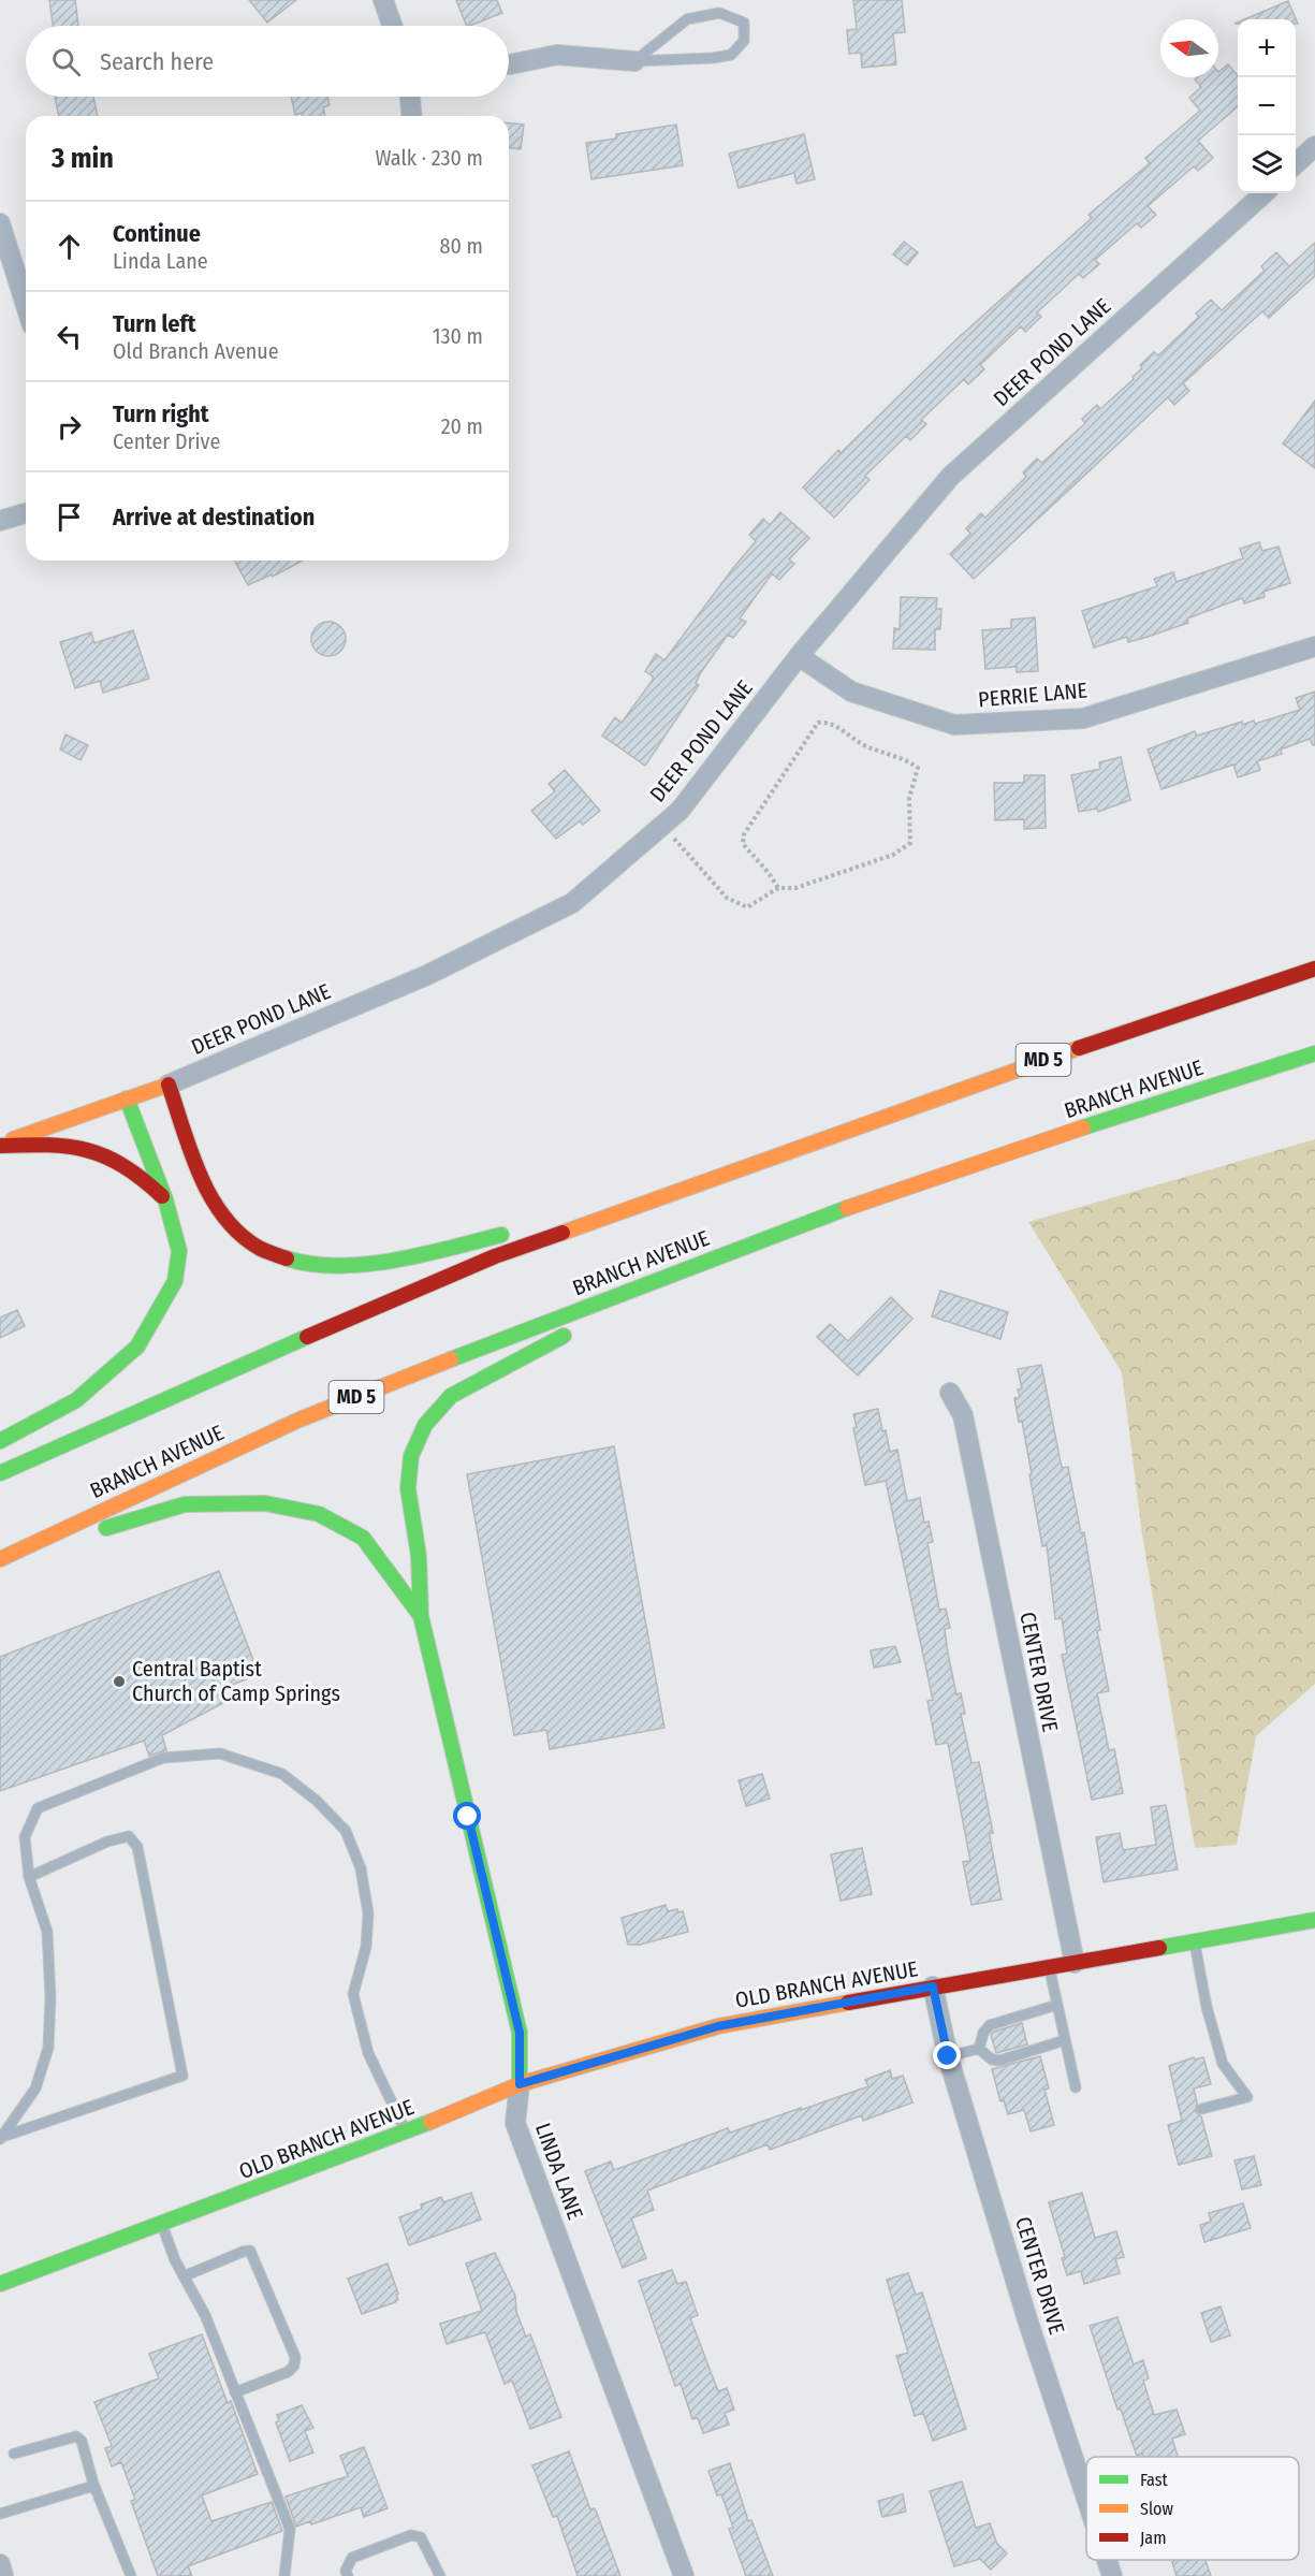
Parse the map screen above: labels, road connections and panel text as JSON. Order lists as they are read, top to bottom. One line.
{"streets":{"main road":["DEER POND LANE","MD 5","BRANCH AVENUE","OLD BRANCH AVENUE","LINDA LANE"],"street":["PERRIE LANE","CENTER DRIVE"]},"crossings":[["DEER POND LANE","PERRIE LANE"],["CENTER DRIVE","OLD BRANCH AVENUE"],["OLD BRANCH AVENUE","LINDA LANE"]],"places":["Central Baptist Church of Camp Springs"],"legend":["Fast","Slow","Jam"],"north":"left","page":{"map_buttons":["+","−"],"search":"Search here","heading":["3 min","Walk · 230 m"],"list":[["Continue","Linda Lane","80 m"],["Turn left","Old Branch Avenue","130 m"],["Turn right","Center Drive","20 m"],"Arrive at destination"]}}
